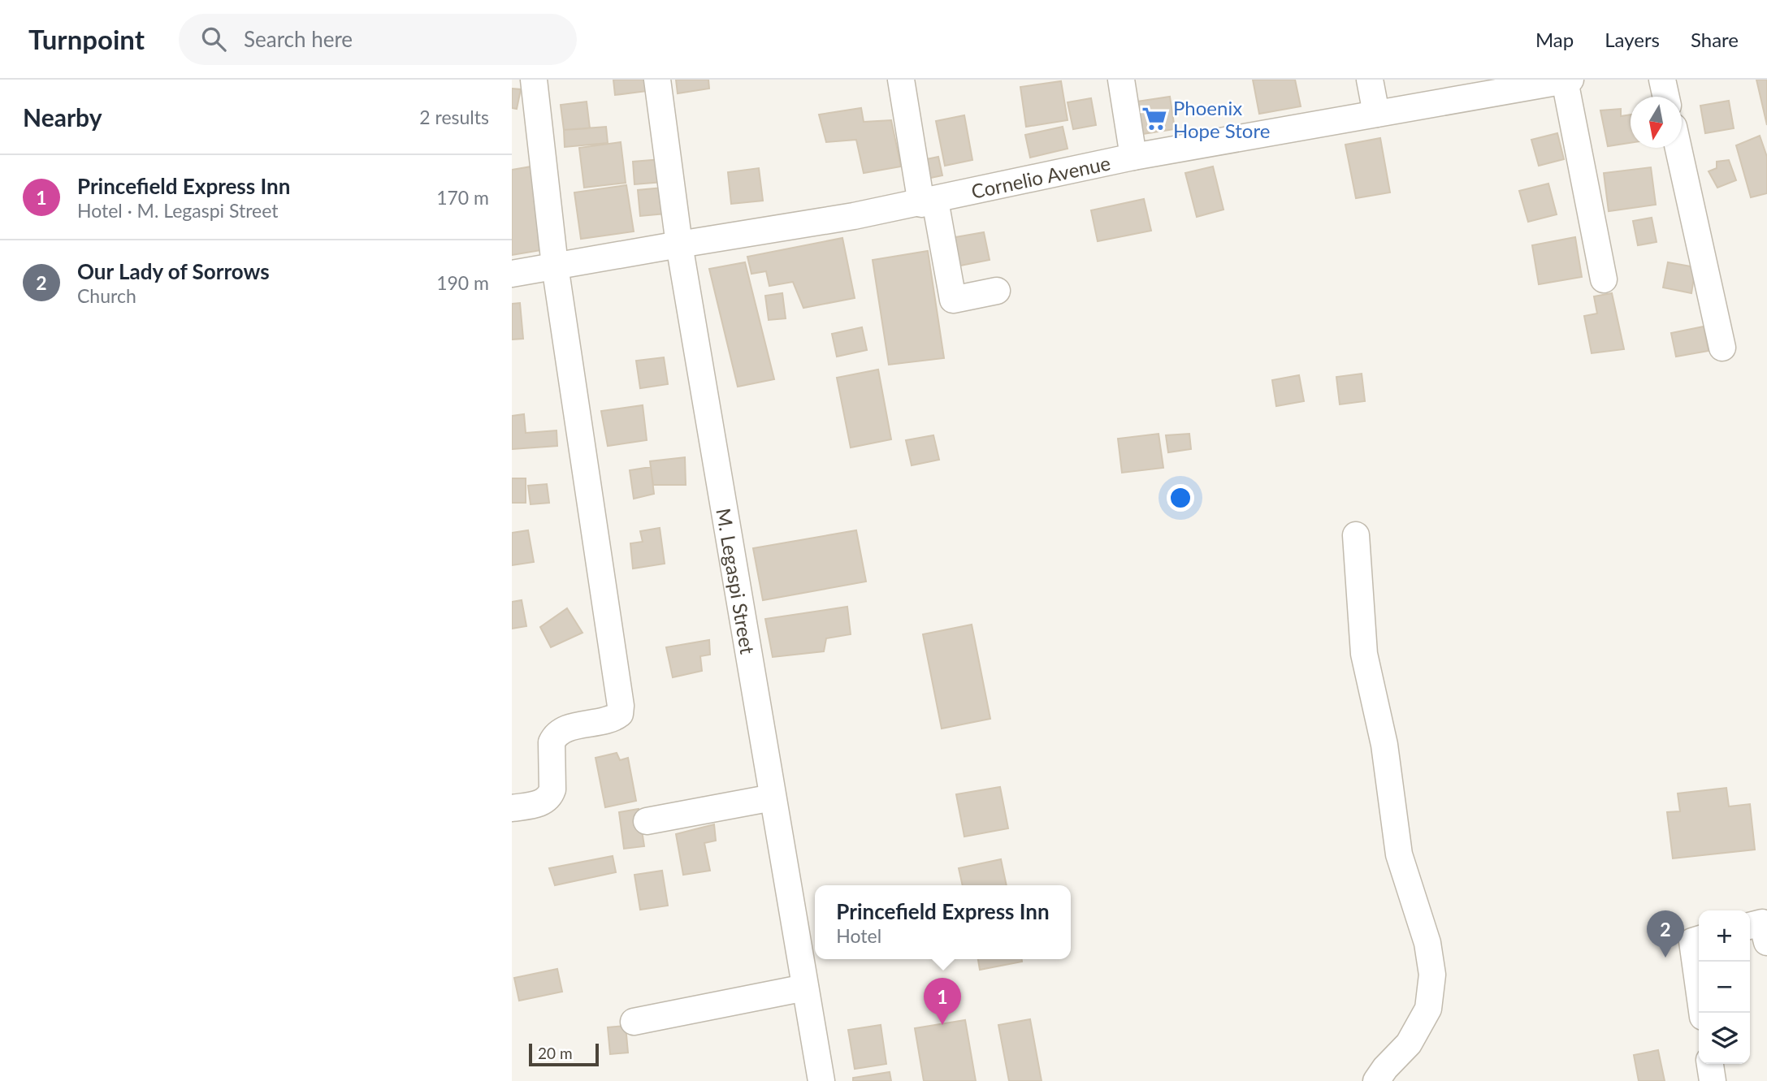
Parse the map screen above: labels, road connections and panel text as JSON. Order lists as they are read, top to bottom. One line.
{"streets":{"street":["Cornelio Avenue","M. Legaspi Street"]},"crossings":[["Cornelio Avenue","M. Legaspi Street"]],"places":{"supermarket":["Phoenix Hope Store"]},"scale_bar":"20 m","north":"bottom","page":{"header":"Turnpoint","search":"Search here","nav":["Map","Layers","Share"],"heading":["Nearby","2 results"],"list":[{"mark":"1","name":"Princefield Express Inn","note":"Hotel · M. Legaspi Street","value":"170 m"},{"mark":"2","name":"Our Lady of Sorrows","note":"Church","value":"190 m"}],"popup":["Princefield Express Inn","Hotel"],"map_buttons":["+","−"],"pins":["2","1"],"scale":"20 m"}}
